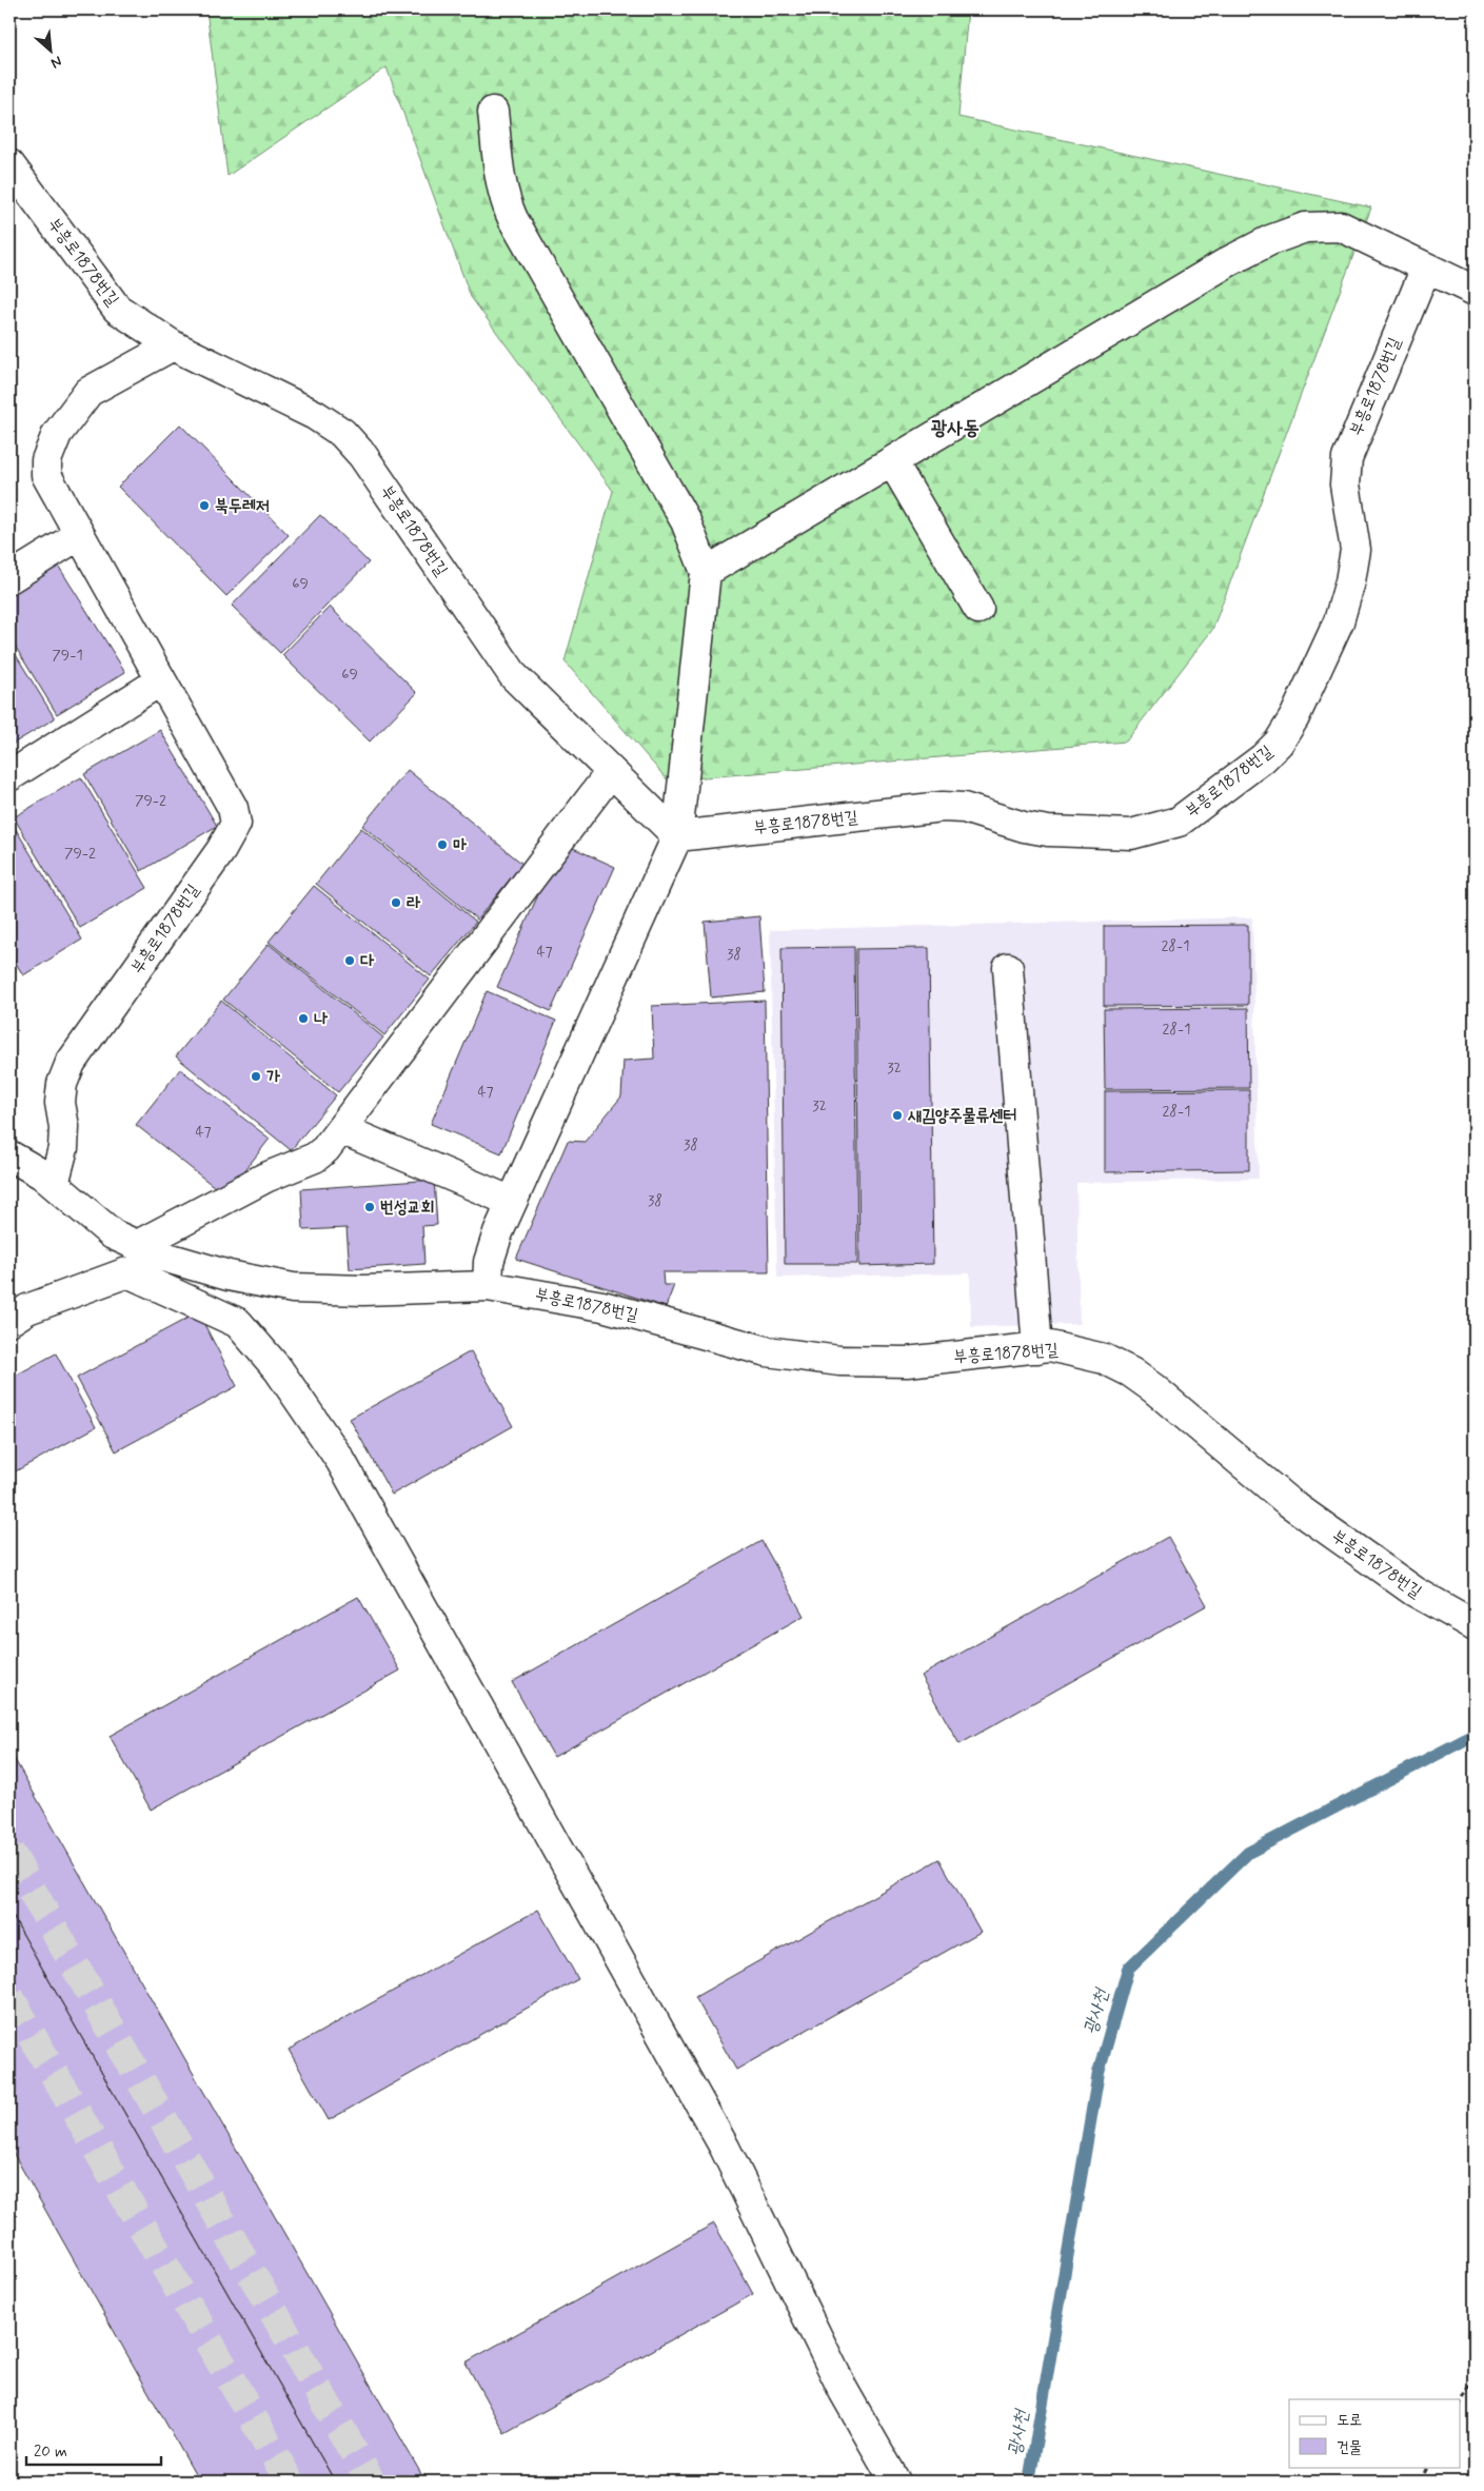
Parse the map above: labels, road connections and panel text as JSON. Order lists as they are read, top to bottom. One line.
{"streets":{"street":["부흥로1878번길"]},"districts":["광사동"],"water":["광사천"],"places":["북두레저","마","라","다","나","가","새김양주물류센터","번성교회"],"house_numbers":["69","79-1","69","79-2","79-2","28-1","47","38","28-1","32","47","32","28-1","47","38","38"],"legend":["도로","건물"],"scale_bar":"20 m","north":"bottom right"}
